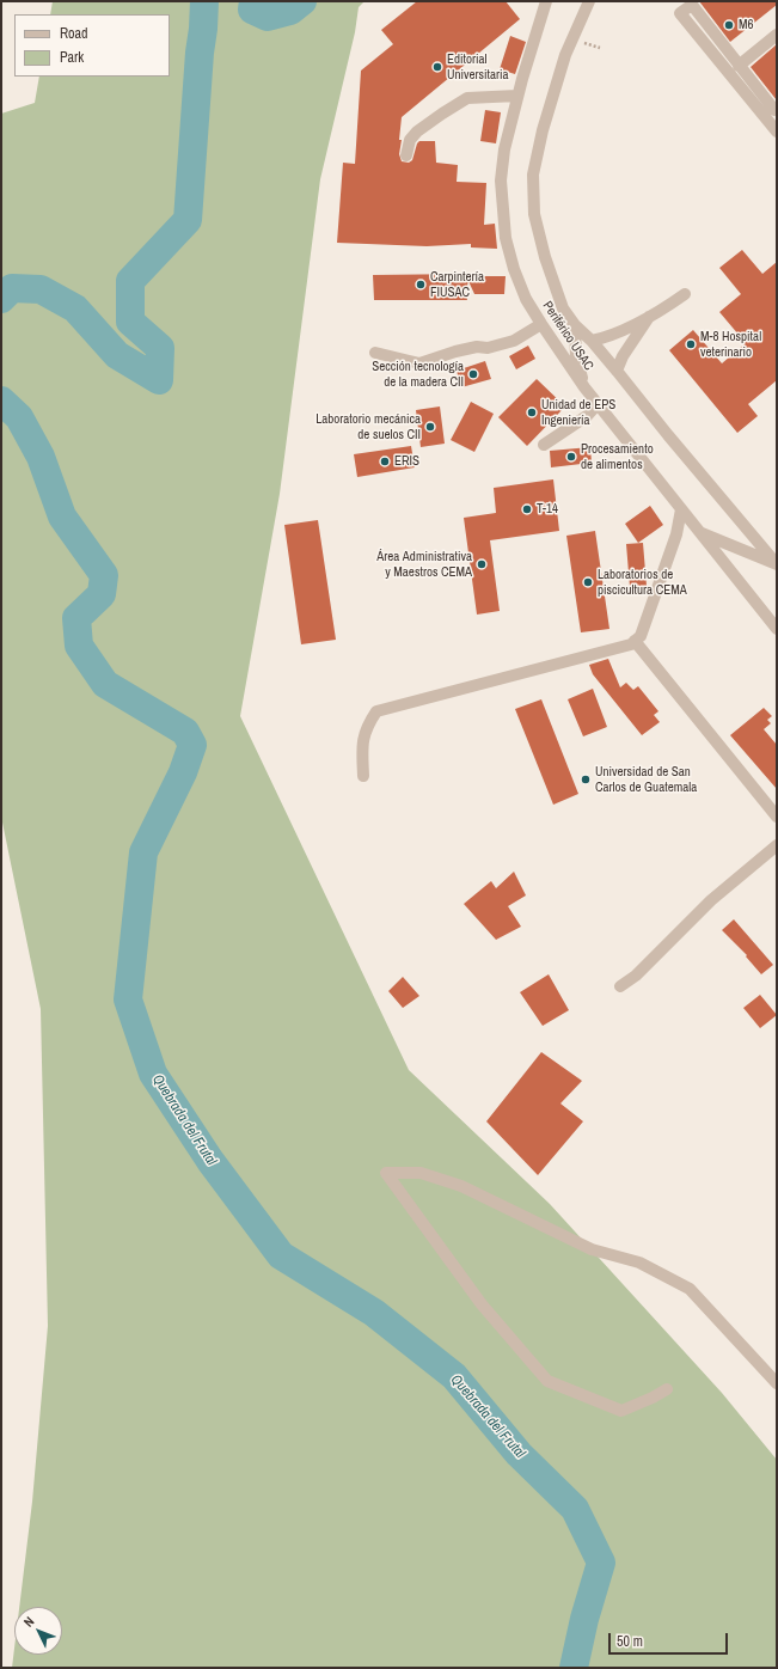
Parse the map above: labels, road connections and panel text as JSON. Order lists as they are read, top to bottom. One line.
{"streets":{"street":["Periférico USAC"]},"water":["Quebrada del Frutal"],"places":["M6","Editorial Universitaria","Carpintería FIUSAC","M-8 Hospital veterinario","Sección tecnología de la madera CII","Unidad de EPS Ingeniería","Laboratorio mecánica de suelos CII","Procesamiento de alimentos","ERIS","T-14","Área Administrativa y Maestros CEMA","Laboratorios de piscicultura CEMA","Universidad de San Carlos de Guatemala"],"legend":["Road","Park"],"scale_bar":"50 m","north":"top left"}
